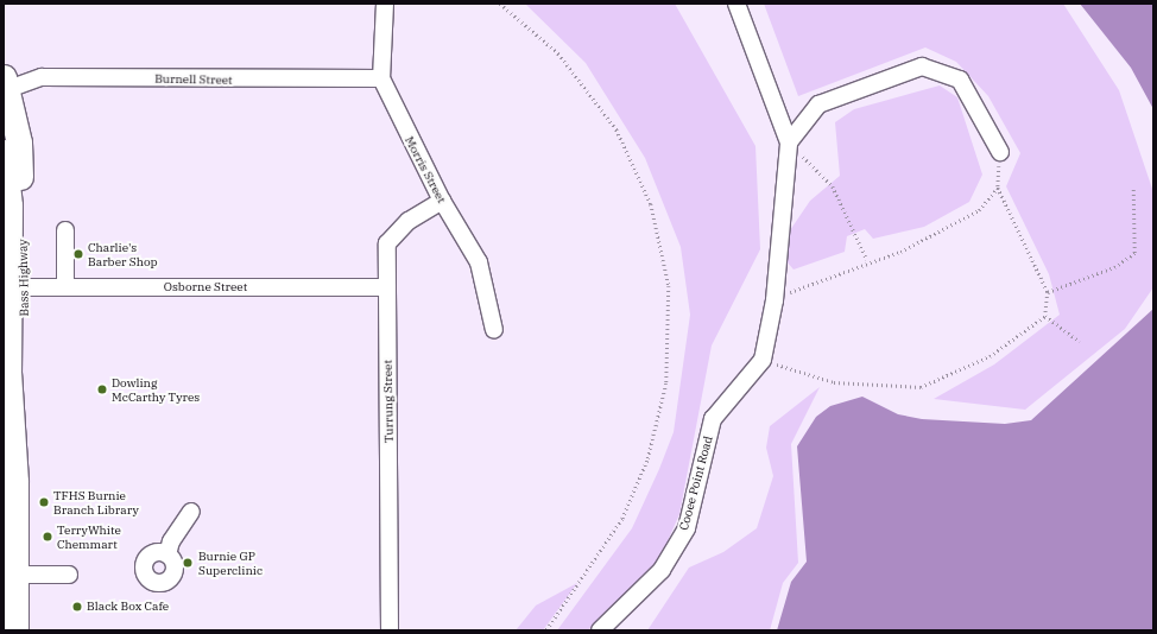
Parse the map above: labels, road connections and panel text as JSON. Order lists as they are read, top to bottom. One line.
{"streets":{"highway":["Bass Highway"],"street":["Burnell Street","Morris Street","Osborne Street","Turrung Street","Cooee Point Road"]},"crossings":[["Burnell Street","Morris Street"],["Burnell Street","Bass Highway"],["Morris Street","Turrung Street"],["Bass Highway","Osborne Street"],["Osborne Street","Turrung Street"]],"places":["Charlie's Barber Shop","Dowling McCarthy Tyres","TFHS Burnie Branch Library","TerryWhite Chemmart","Burnie GP Superclinic","Black Box Cafe"]}
